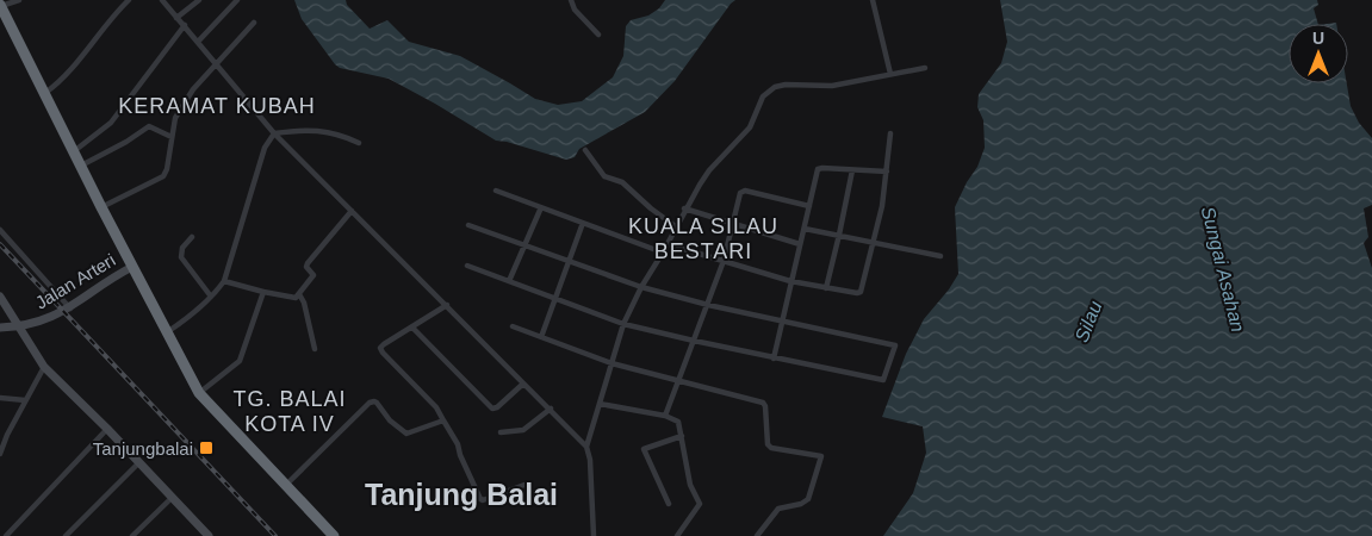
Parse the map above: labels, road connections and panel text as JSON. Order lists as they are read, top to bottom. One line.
{"streets":{"main road":["Jalan Arteri"]},"districts":["KERAMAT KUBAH","KUALA SILAU BESTARI","TG. BALAI KOTA IV","Tanjung Balai"],"water":["Sungai Asahan","Silau"],"places":{"transit":["Tanjungbalai"]},"north":"top"}
